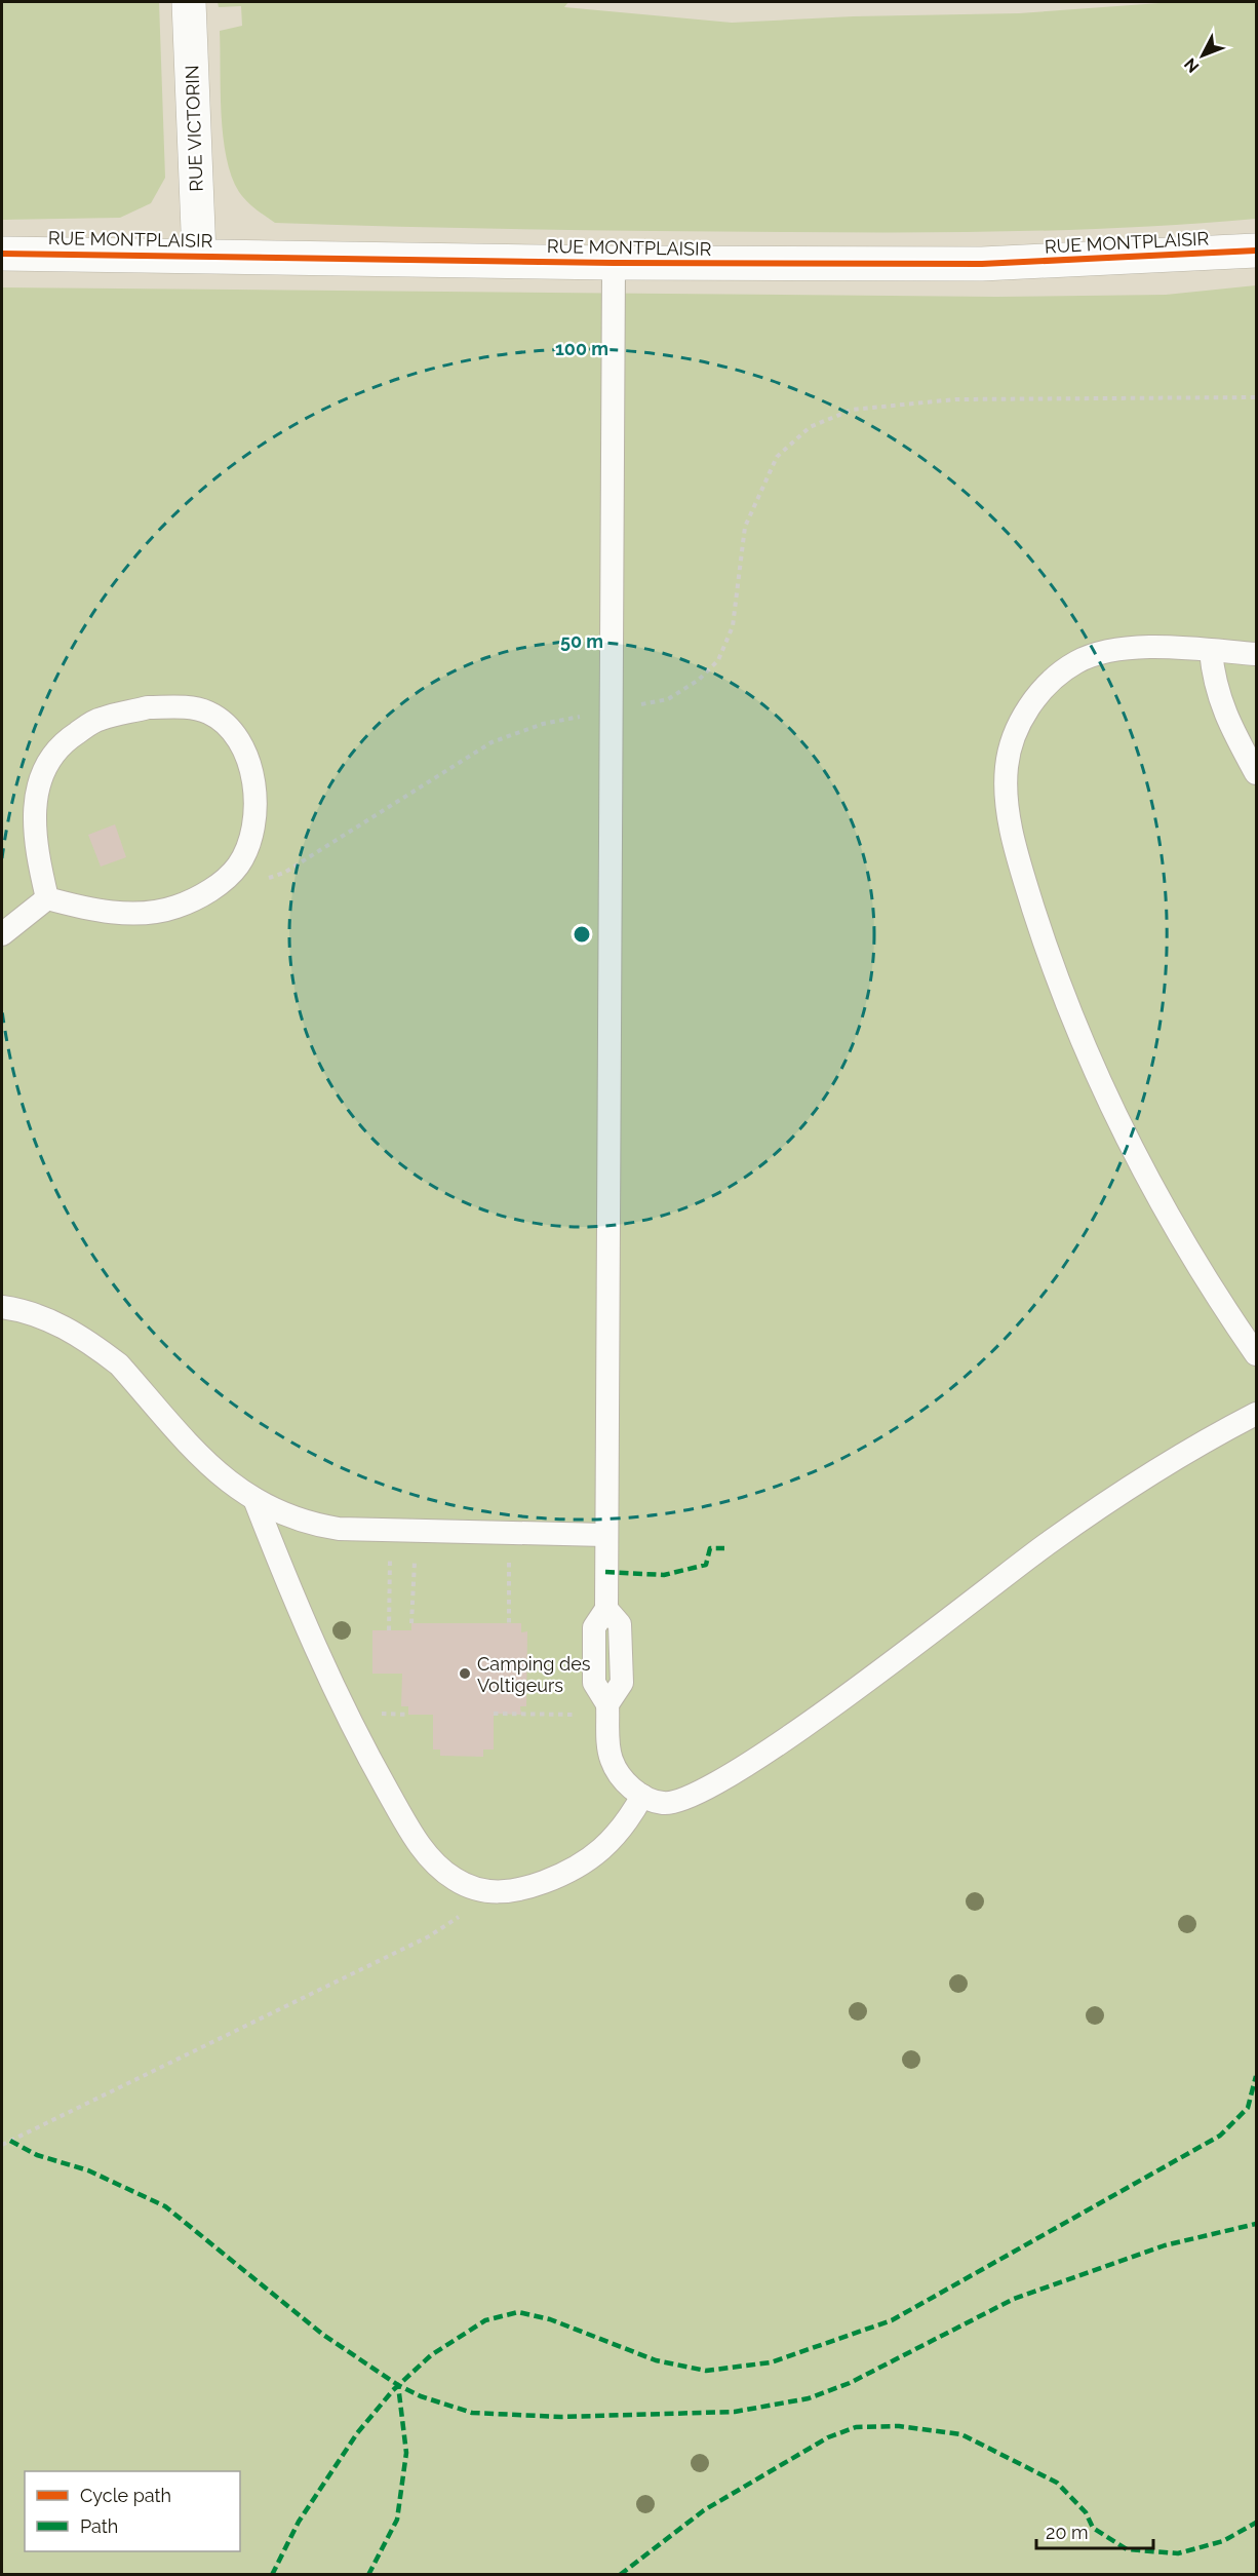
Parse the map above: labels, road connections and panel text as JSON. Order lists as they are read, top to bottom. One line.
{"streets":{"street":["RUE VICTORIN","RUE MONTPLAISIR"]},"crossings":[["RUE VICTORIN","RUE MONTPLAISIR"]],"places":["Camping des Voltigeurs"],"legend":["Cycle path","Path"],"scale_bar":"20 m","north":"bottom left","rings":["100 m","50 m"]}
